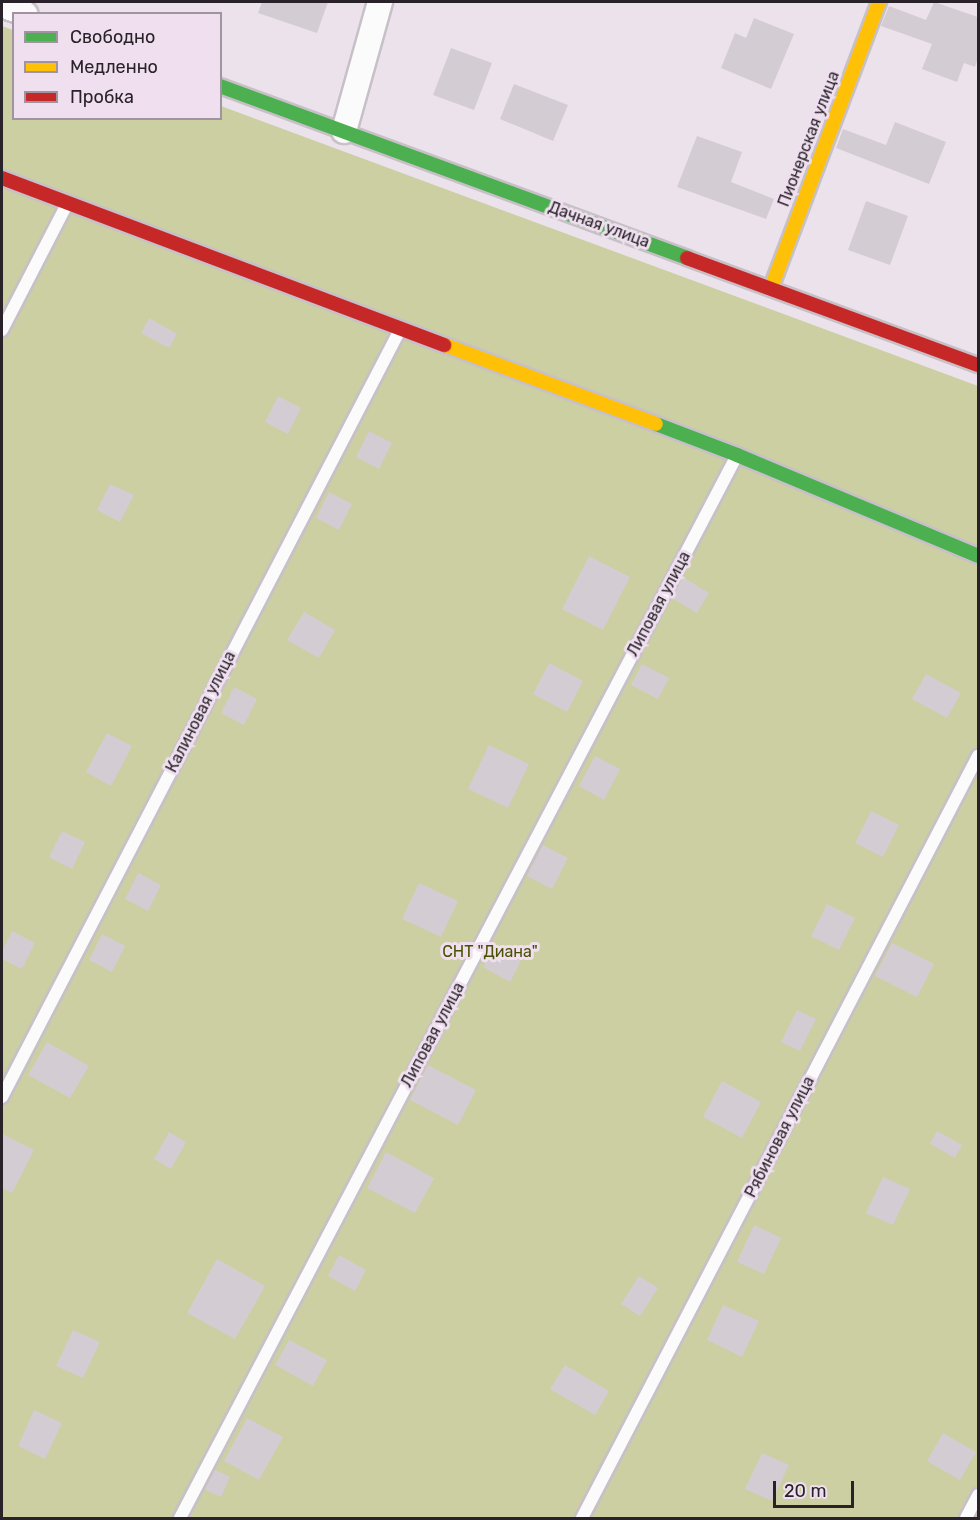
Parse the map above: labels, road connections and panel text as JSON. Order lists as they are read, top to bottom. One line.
{"streets":{"street":["Пионерская улица","Дачная улица"],"lane":["Липовая улица","Калиновая улица","Рябиновая улица"]},"crossings":[["Пионерская улица","Дачная улица"]],"parks":["СНТ \"Диана\""],"legend":["Свободно","Медленно","Пробка"],"scale_bar":"20 m"}
